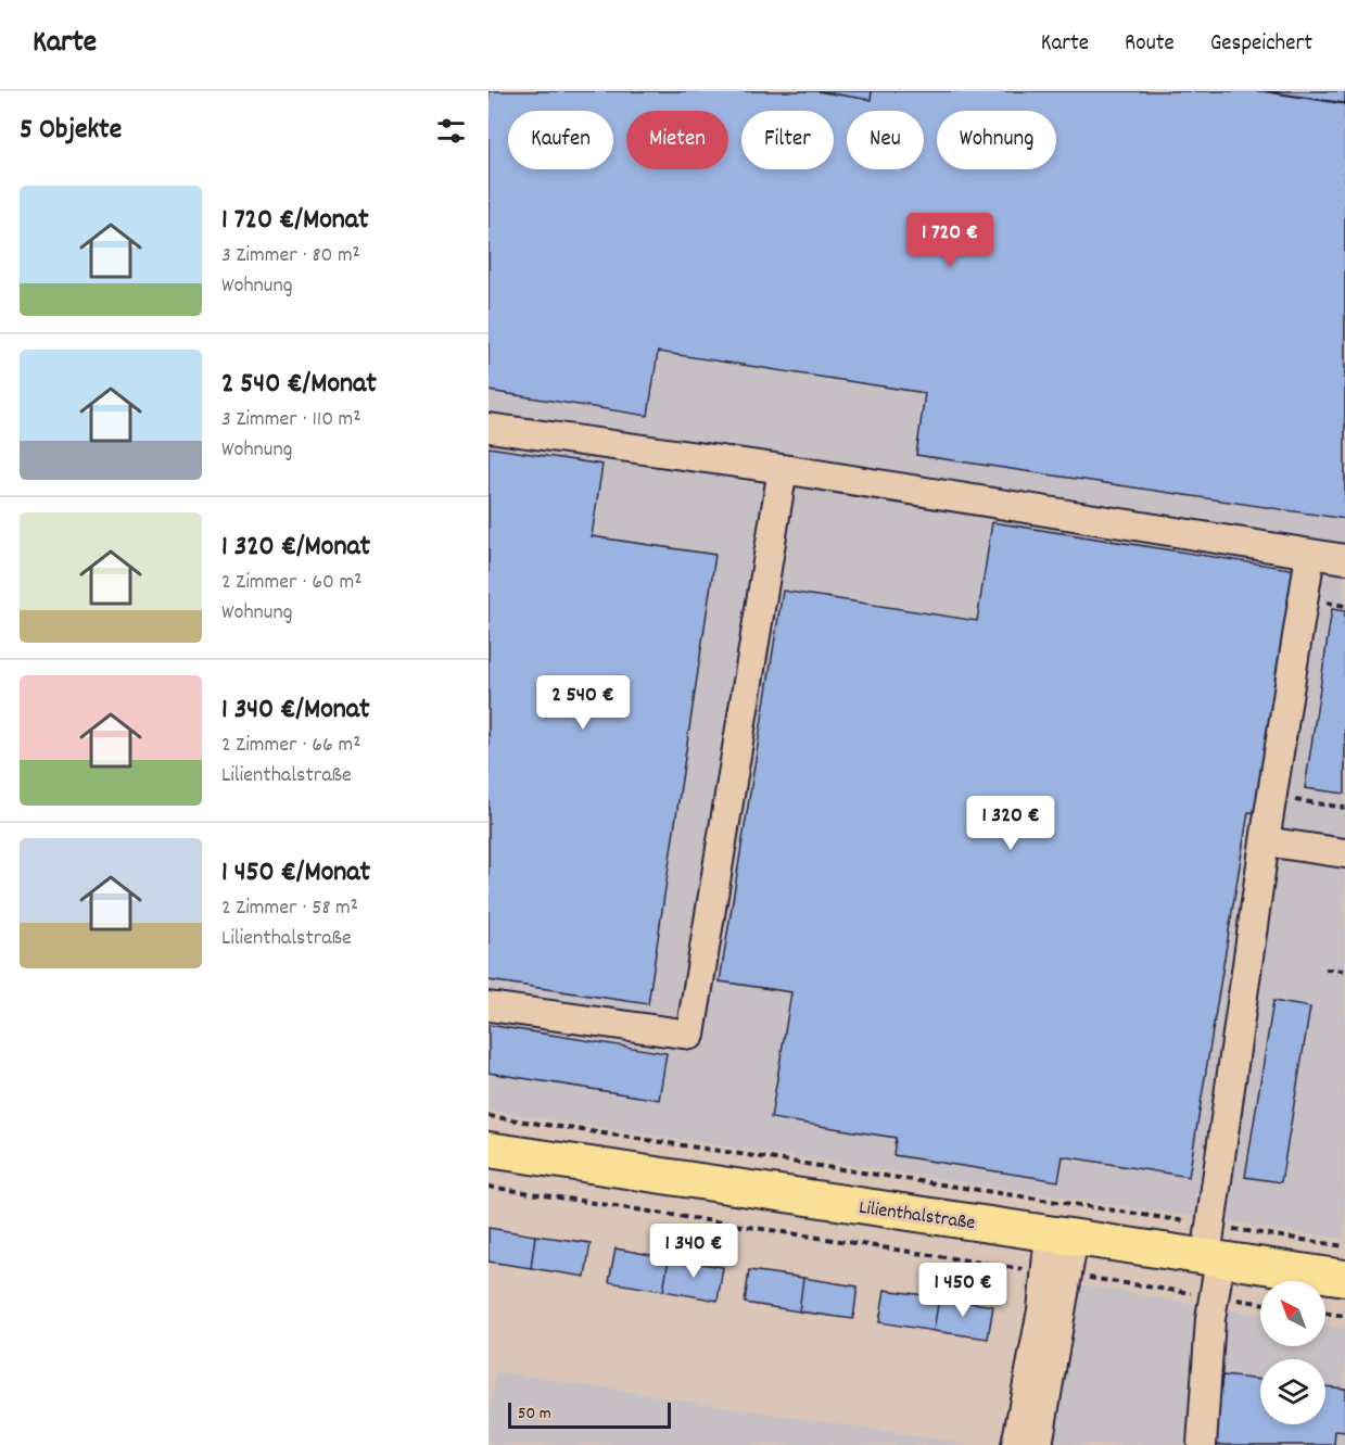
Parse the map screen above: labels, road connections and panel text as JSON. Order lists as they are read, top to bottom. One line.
{"streets":{"main road":["Lilienthalstraße"]},"scale_bar":"50 m","north":"top left","page":{"header":"Karte","nav":["Karte","Route","Gespeichert"],"heading":"5 Objekte","chip":["Kaufen","Mieten","Filter","Neu","Wohnung"],"list":[{"name":"1 720 €/Monat","note":"3 Zimmer · 80 m² · Wohnung"},{"name":"2 540 €/Monat","note":"3 Zimmer · 110 m² · Wohnung"},{"name":"1 320 €/Monat","note":"2 Zimmer · 60 m² · Wohnung"},{"name":"1 340 €/Monat","note":"2 Zimmer · 66 m² · Lilienthalstraße"},{"name":"1 450 €/Monat","note":"2 Zimmer · 58 m² · Lilienthalstraße"}],"price":["1 720 €","2 540 €","1 320 €","1 340 €","1 450 €"],"scale":"50 m"}}
